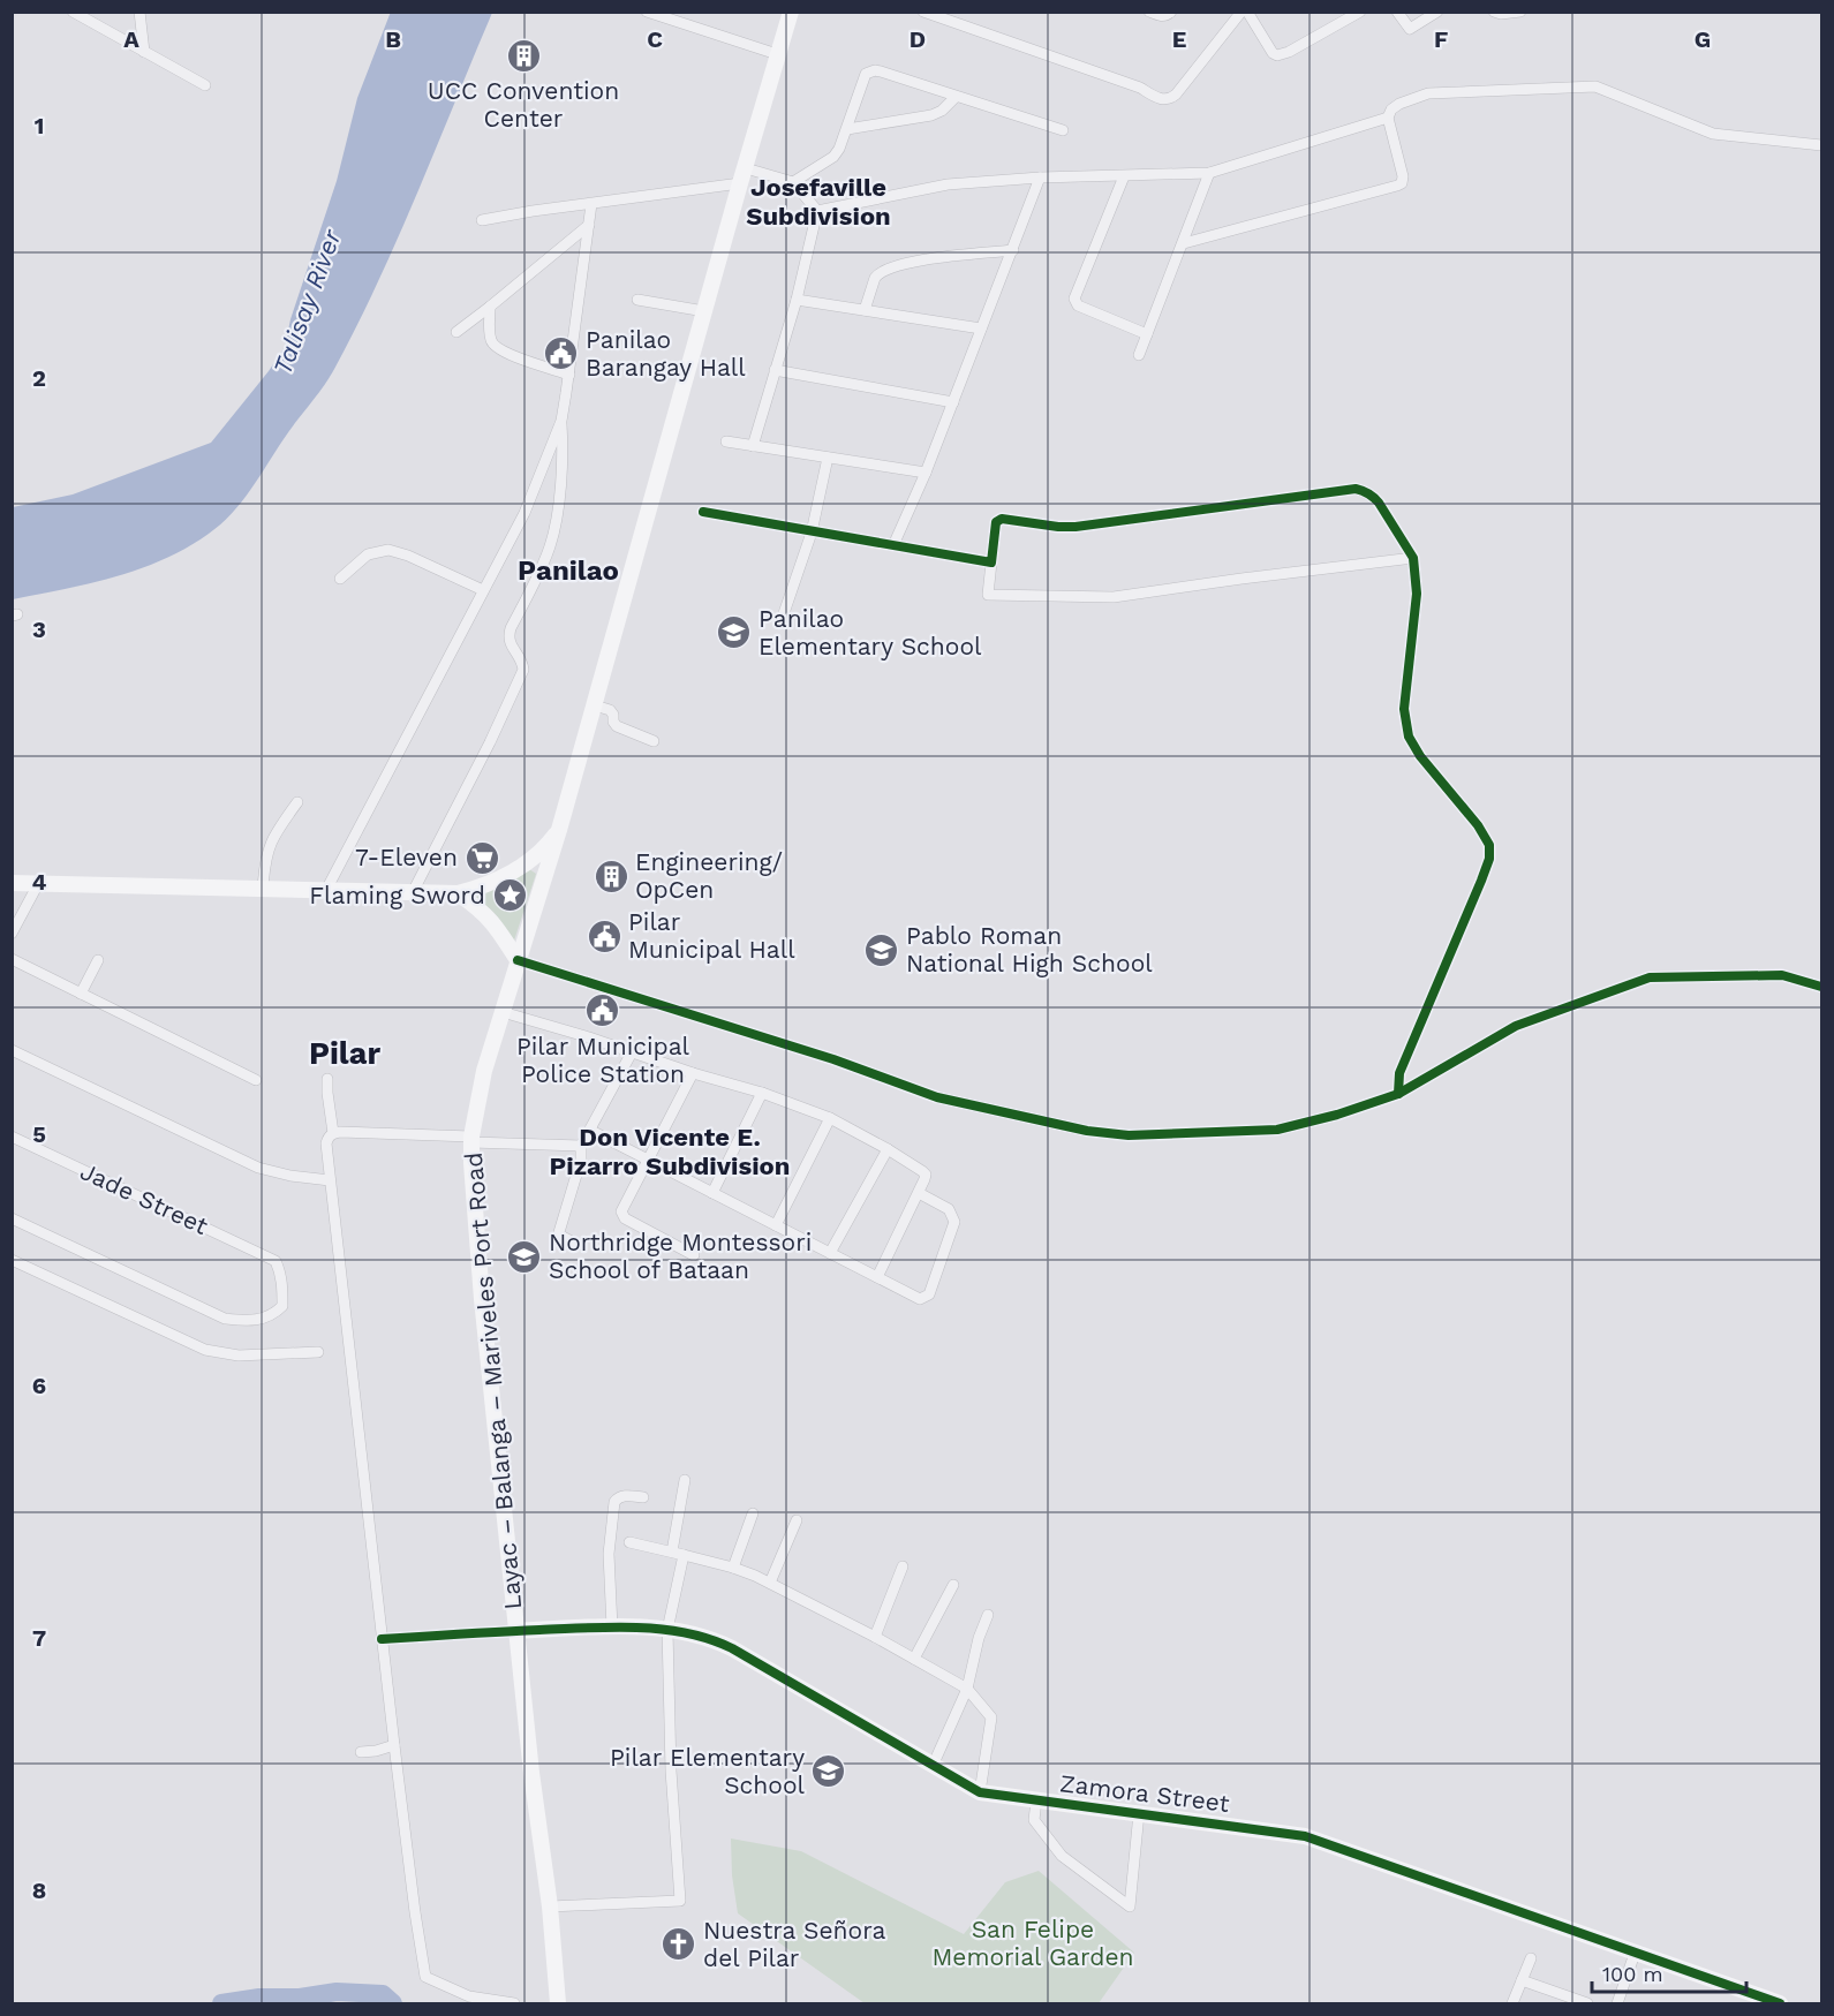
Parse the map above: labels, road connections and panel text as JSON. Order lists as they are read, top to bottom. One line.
{"streets":{"main road":["Layac – Balanga – Mariveles Port Road","Zamora Street"],"street":["Jade Street"]},"crossings":[["Layac – Balanga – Mariveles Port Road","Zamora Street"]],"districts":["Josefaville Subdivision","Panilao","Pilar","Don Vicente E. Pizarro Subdivision"],"water":["Talisay River"],"parks":["San Felipe Memorial Garden"],"places":{"building":["UCC Convention Center","Engineering/ OpCen"],"public building":["Panilao Barangay Hall","Pilar Municipal Hall","Pilar Municipal Police Station"],"school or university":["Panilao Elementary School","Pablo Roman National High School","Northridge Montessori School of Bataan","Pilar Elementary School"],"supermarket":["7-Eleven"],"place":["Flaming Sword"],"church":["Nuestra Señora del Pilar"]},"scale_bar":"100 m","grid":{"columns":["A","B","C","D","E","F","G"],"rows":["1","2","3","4","5","6","7","8"]}}
